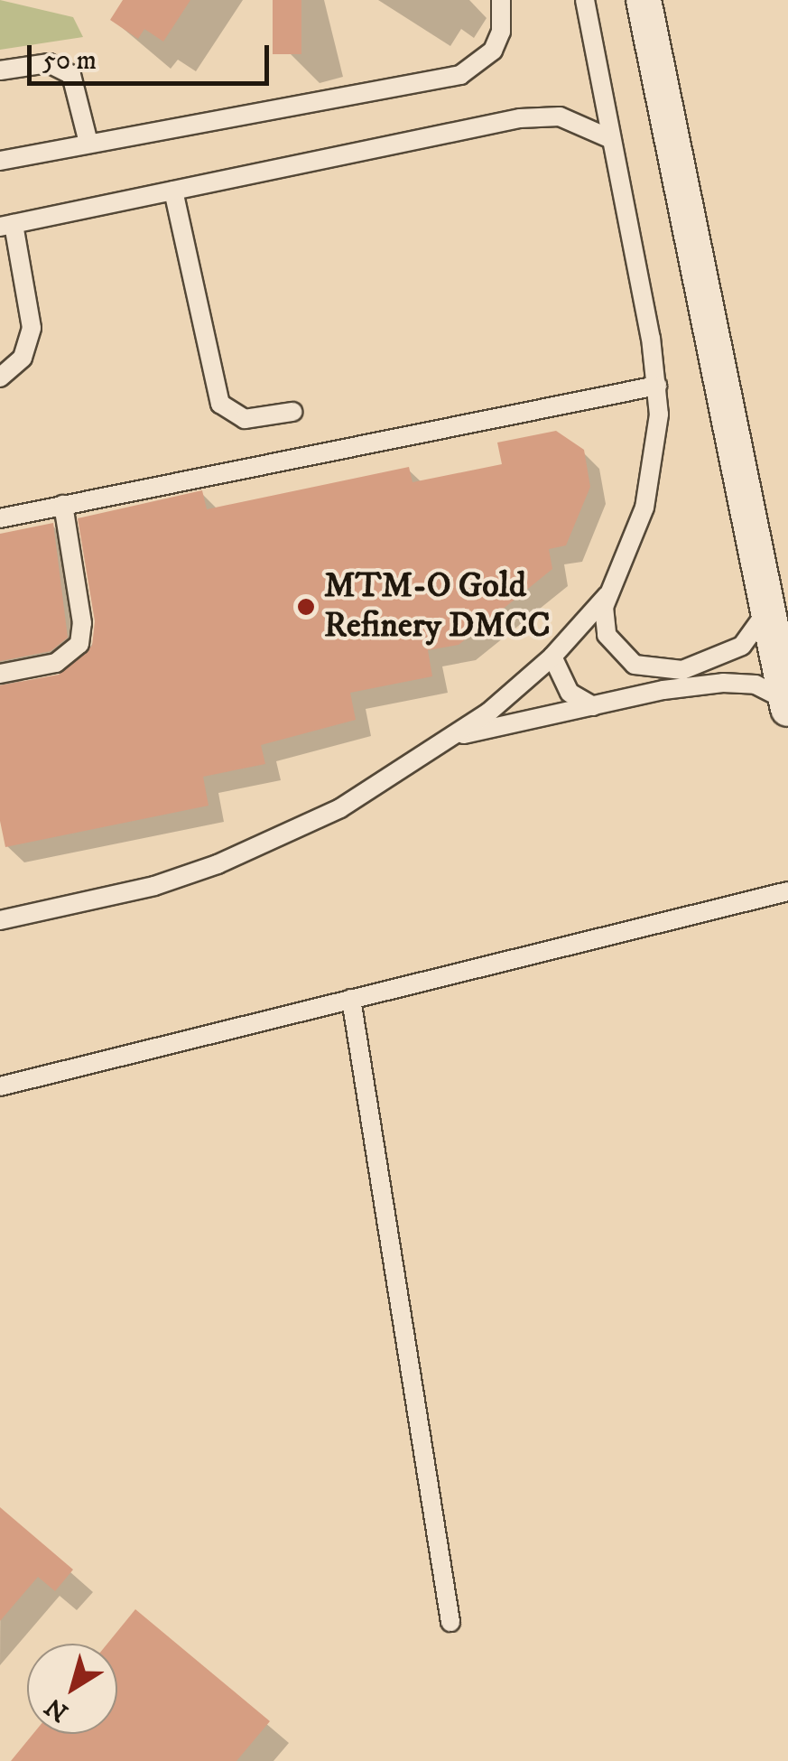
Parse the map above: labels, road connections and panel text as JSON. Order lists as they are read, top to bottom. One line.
{"places":["MTM-O Gold Refinery DMCC"],"scale_bar":"50 m","north":"bottom left"}
